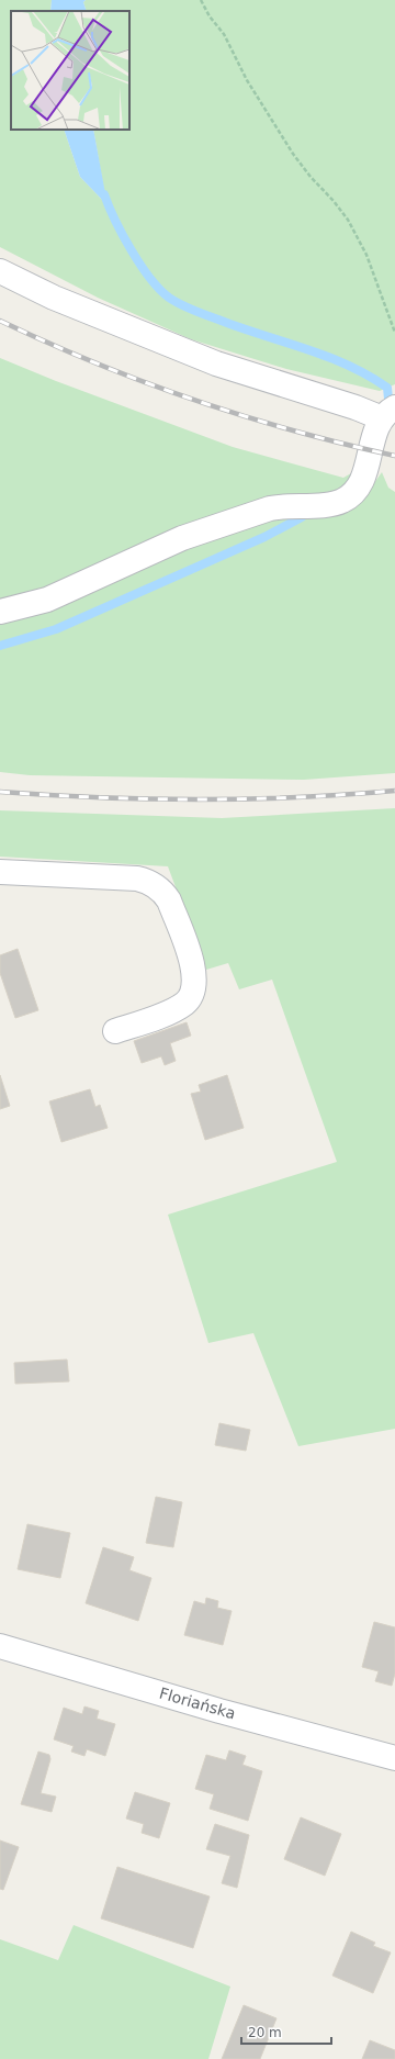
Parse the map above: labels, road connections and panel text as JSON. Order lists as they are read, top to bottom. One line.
{"streets":{"street":["Floriańska"]},"scale_bar":"20 m"}
